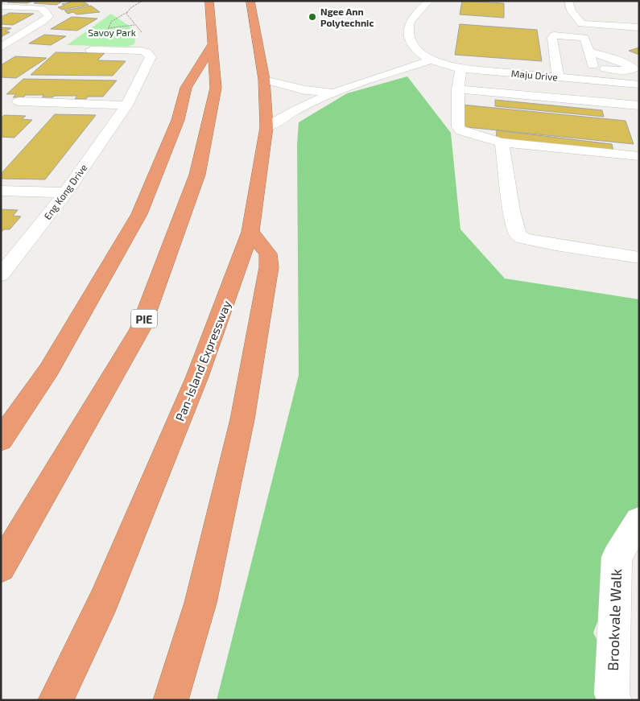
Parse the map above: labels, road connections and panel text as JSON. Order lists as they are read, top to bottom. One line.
{"streets":{"highway":["PIE","Pan-Island Expressway"],"street":["Maju Drive","Eng Kong Drive","Brookvale Walk"]},"parks":["Savoy Park"],"places":["Ngee Ann Polytechnic"]}
